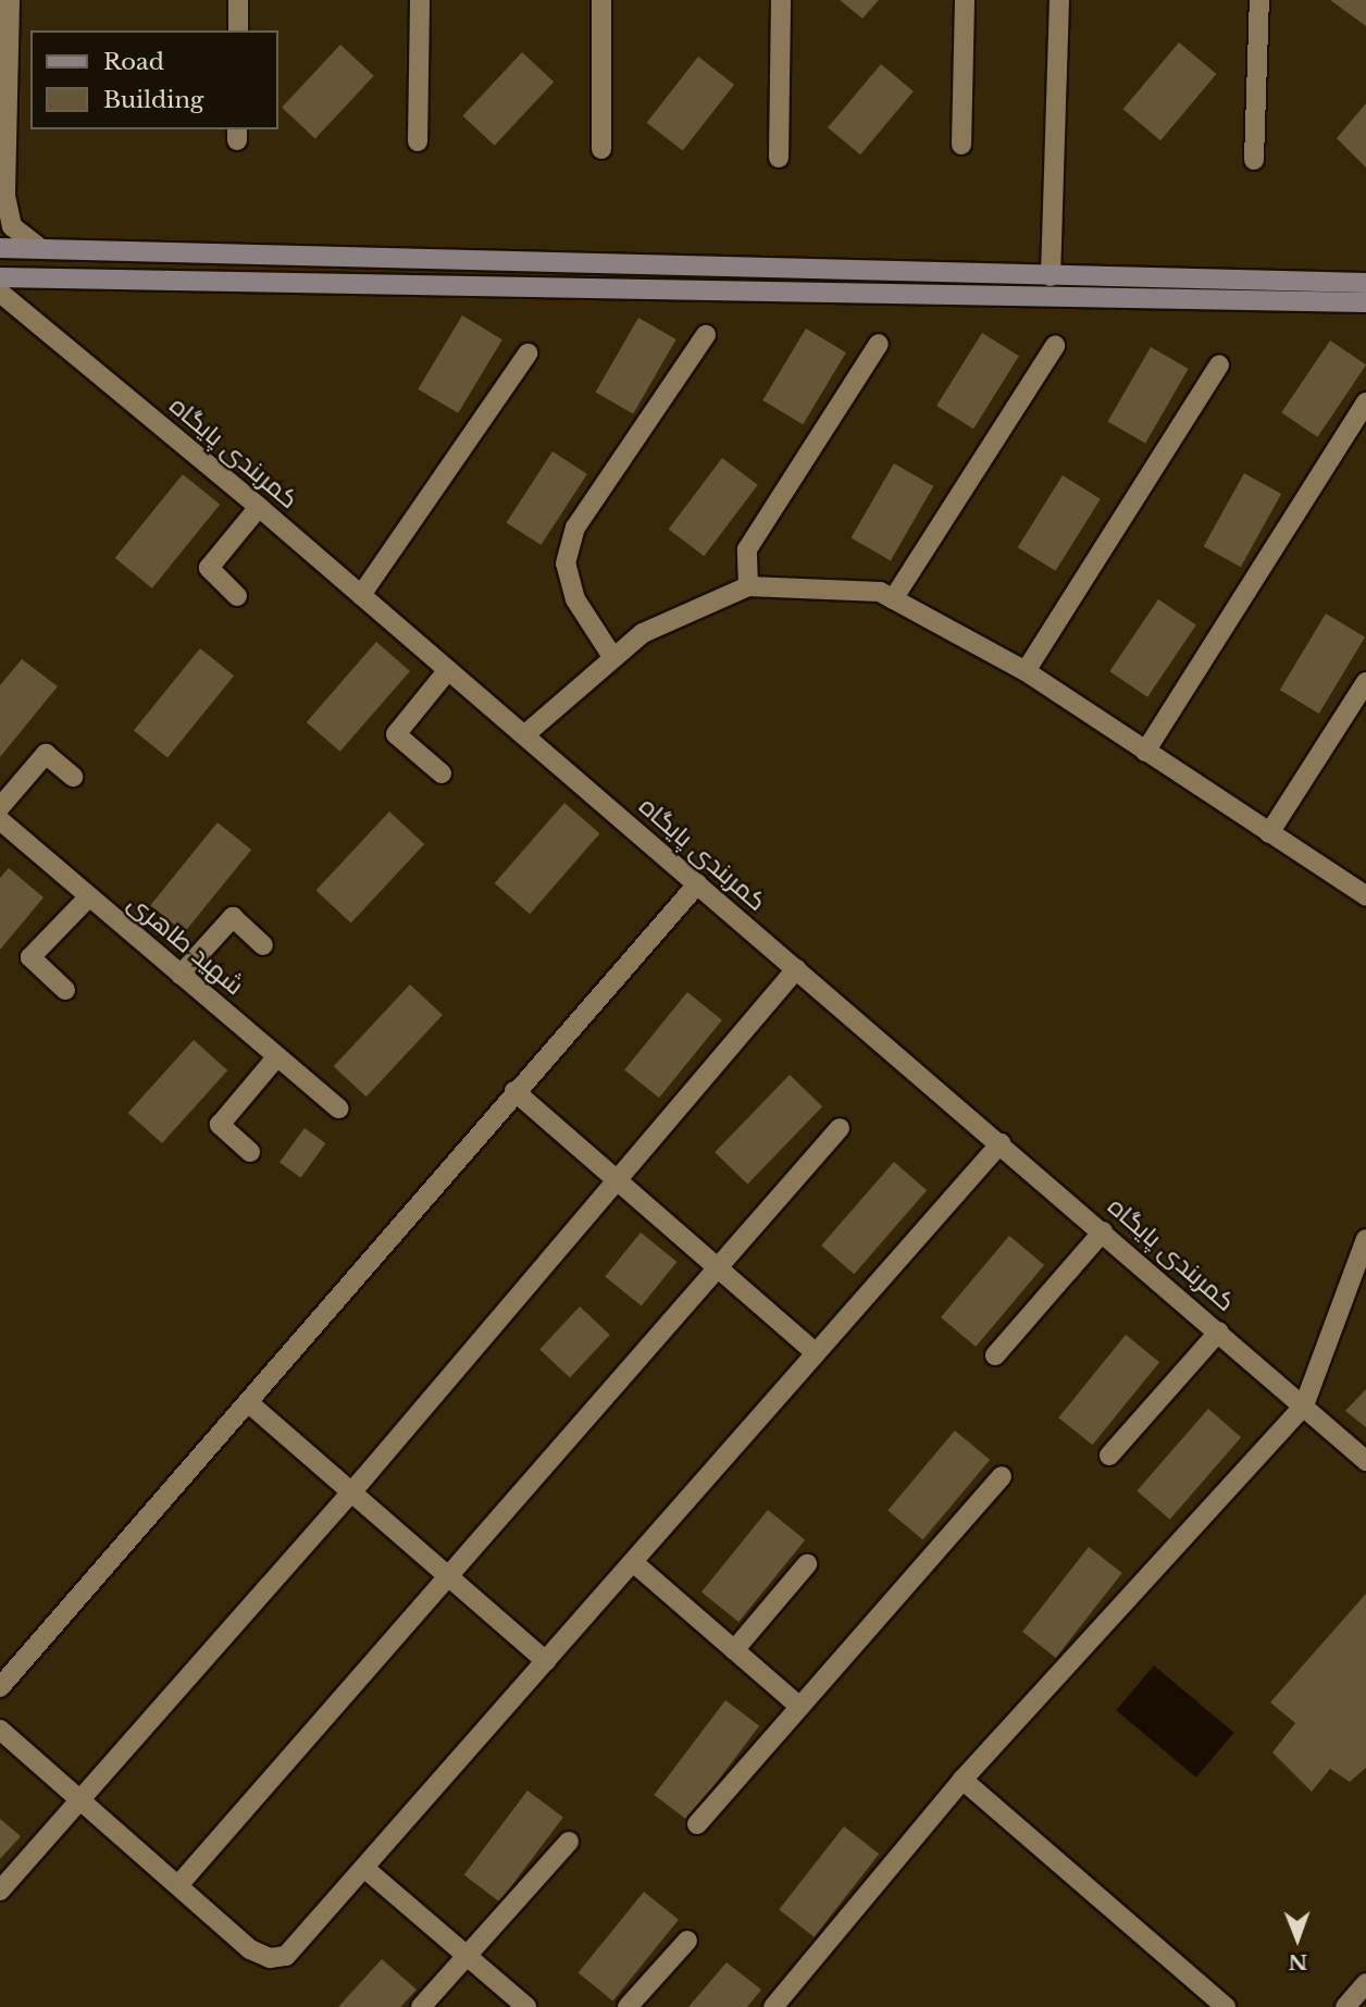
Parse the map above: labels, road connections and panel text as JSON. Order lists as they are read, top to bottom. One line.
{"streets":{"street":["کمربندی پایگاه","شهید طاهری"]},"legend":["Road","Building"],"north":"bottom"}
